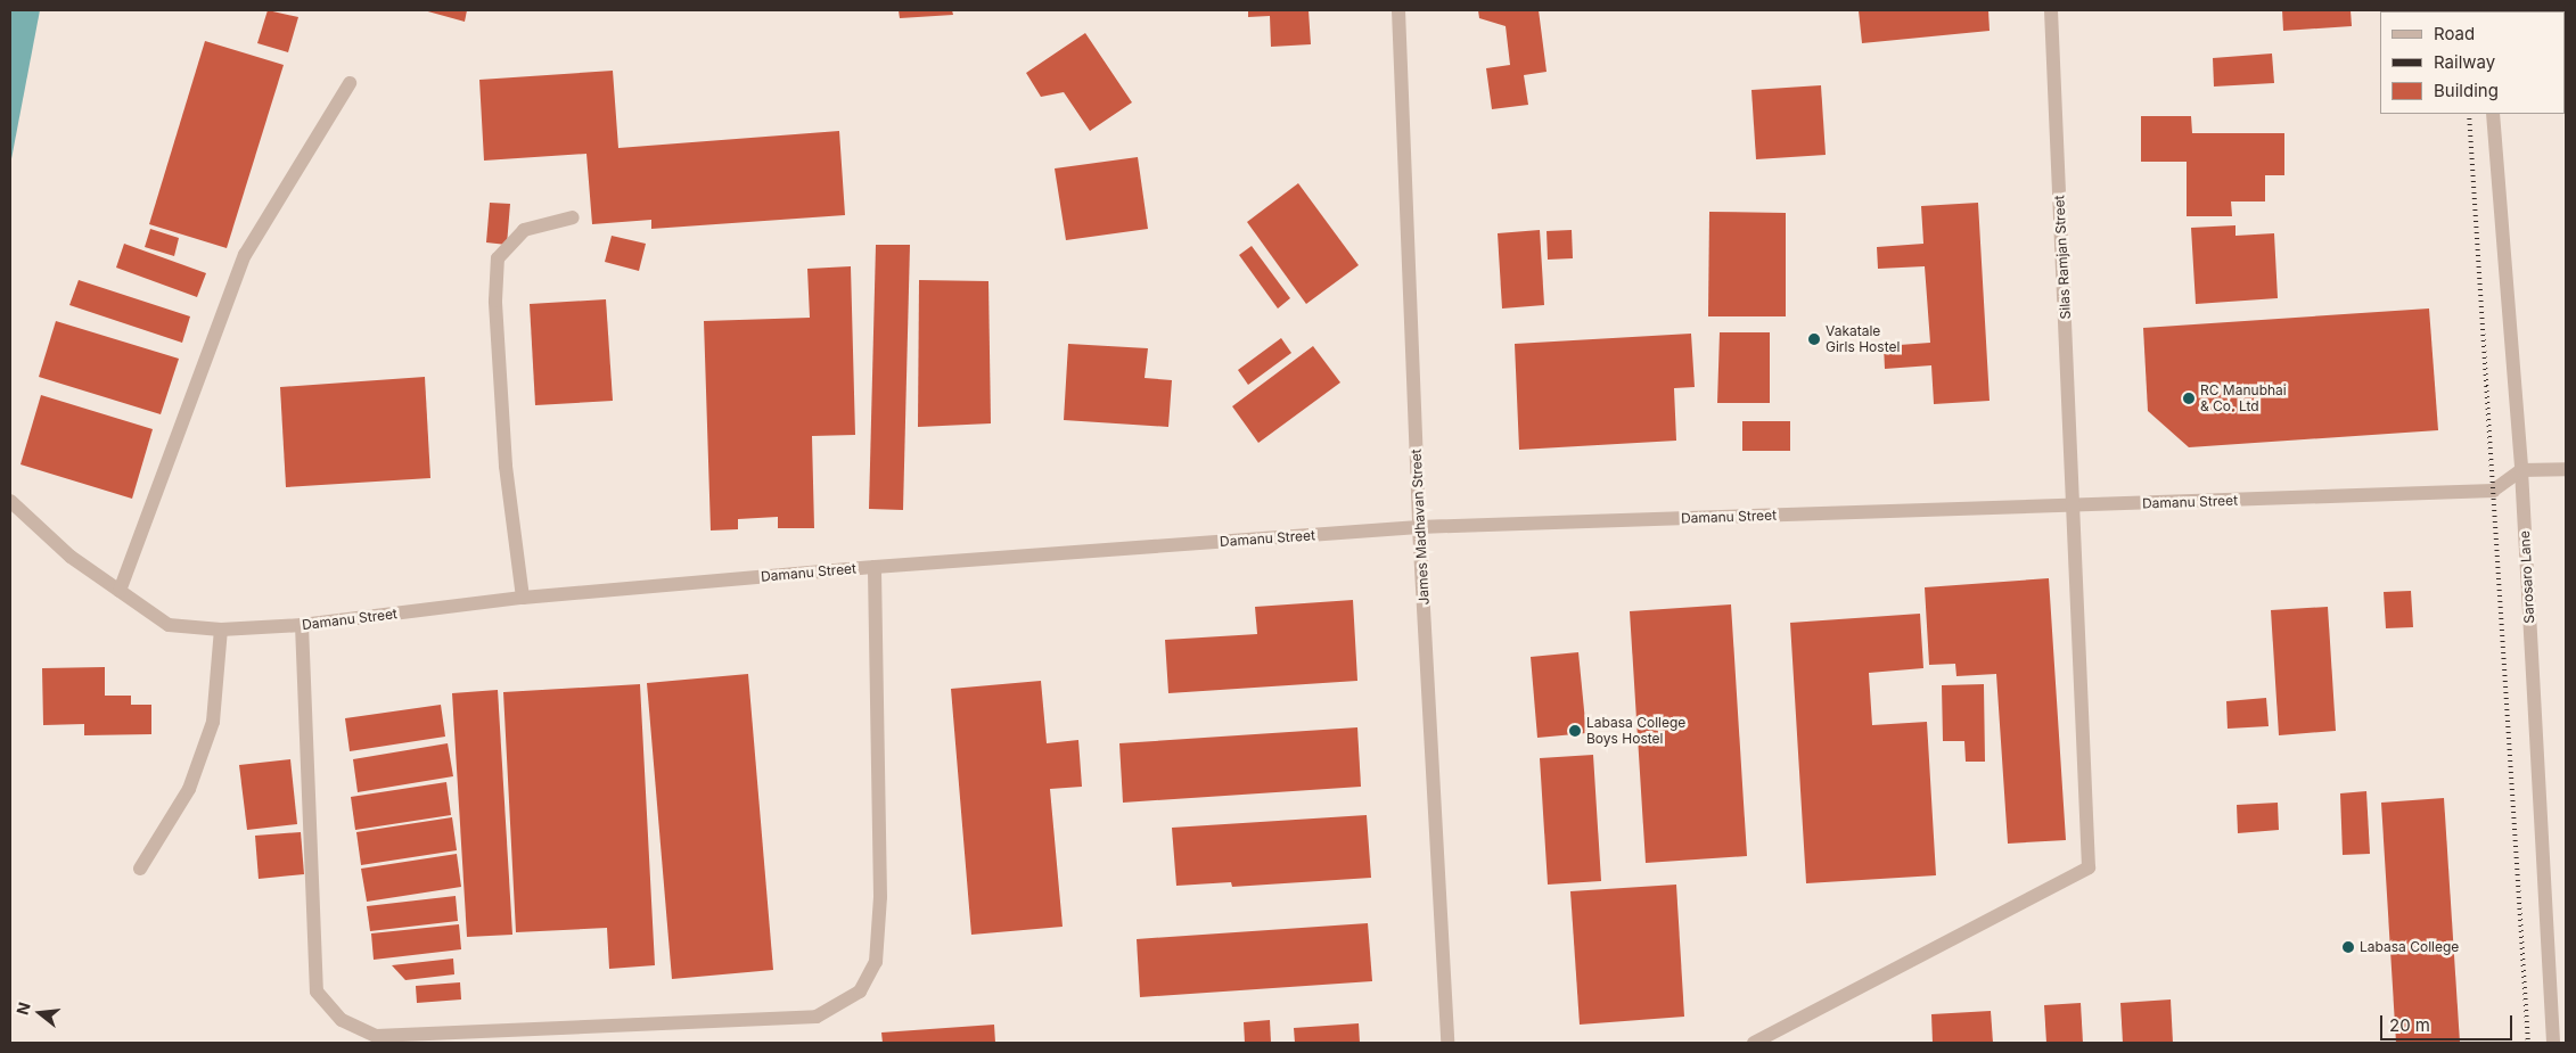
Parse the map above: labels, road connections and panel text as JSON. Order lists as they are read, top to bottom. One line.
{"streets":{"street":["Silas Ramjan Street","Damanu Street","James Madhavan Street","Sarosaro Lane"]},"crossings":[["Silas Ramjan Street","Damanu Street"],["Damanu Street","James Madhavan Street"],["Damanu Street","Sarosaro Lane"]],"places":["Vakatale Girls Hostel","RC Manubhai & Co. Ltd","Labasa College Boys Hostel","Labasa College"],"legend":["Road","Railway","Building"],"scale_bar":"20 m","north":"left"}
